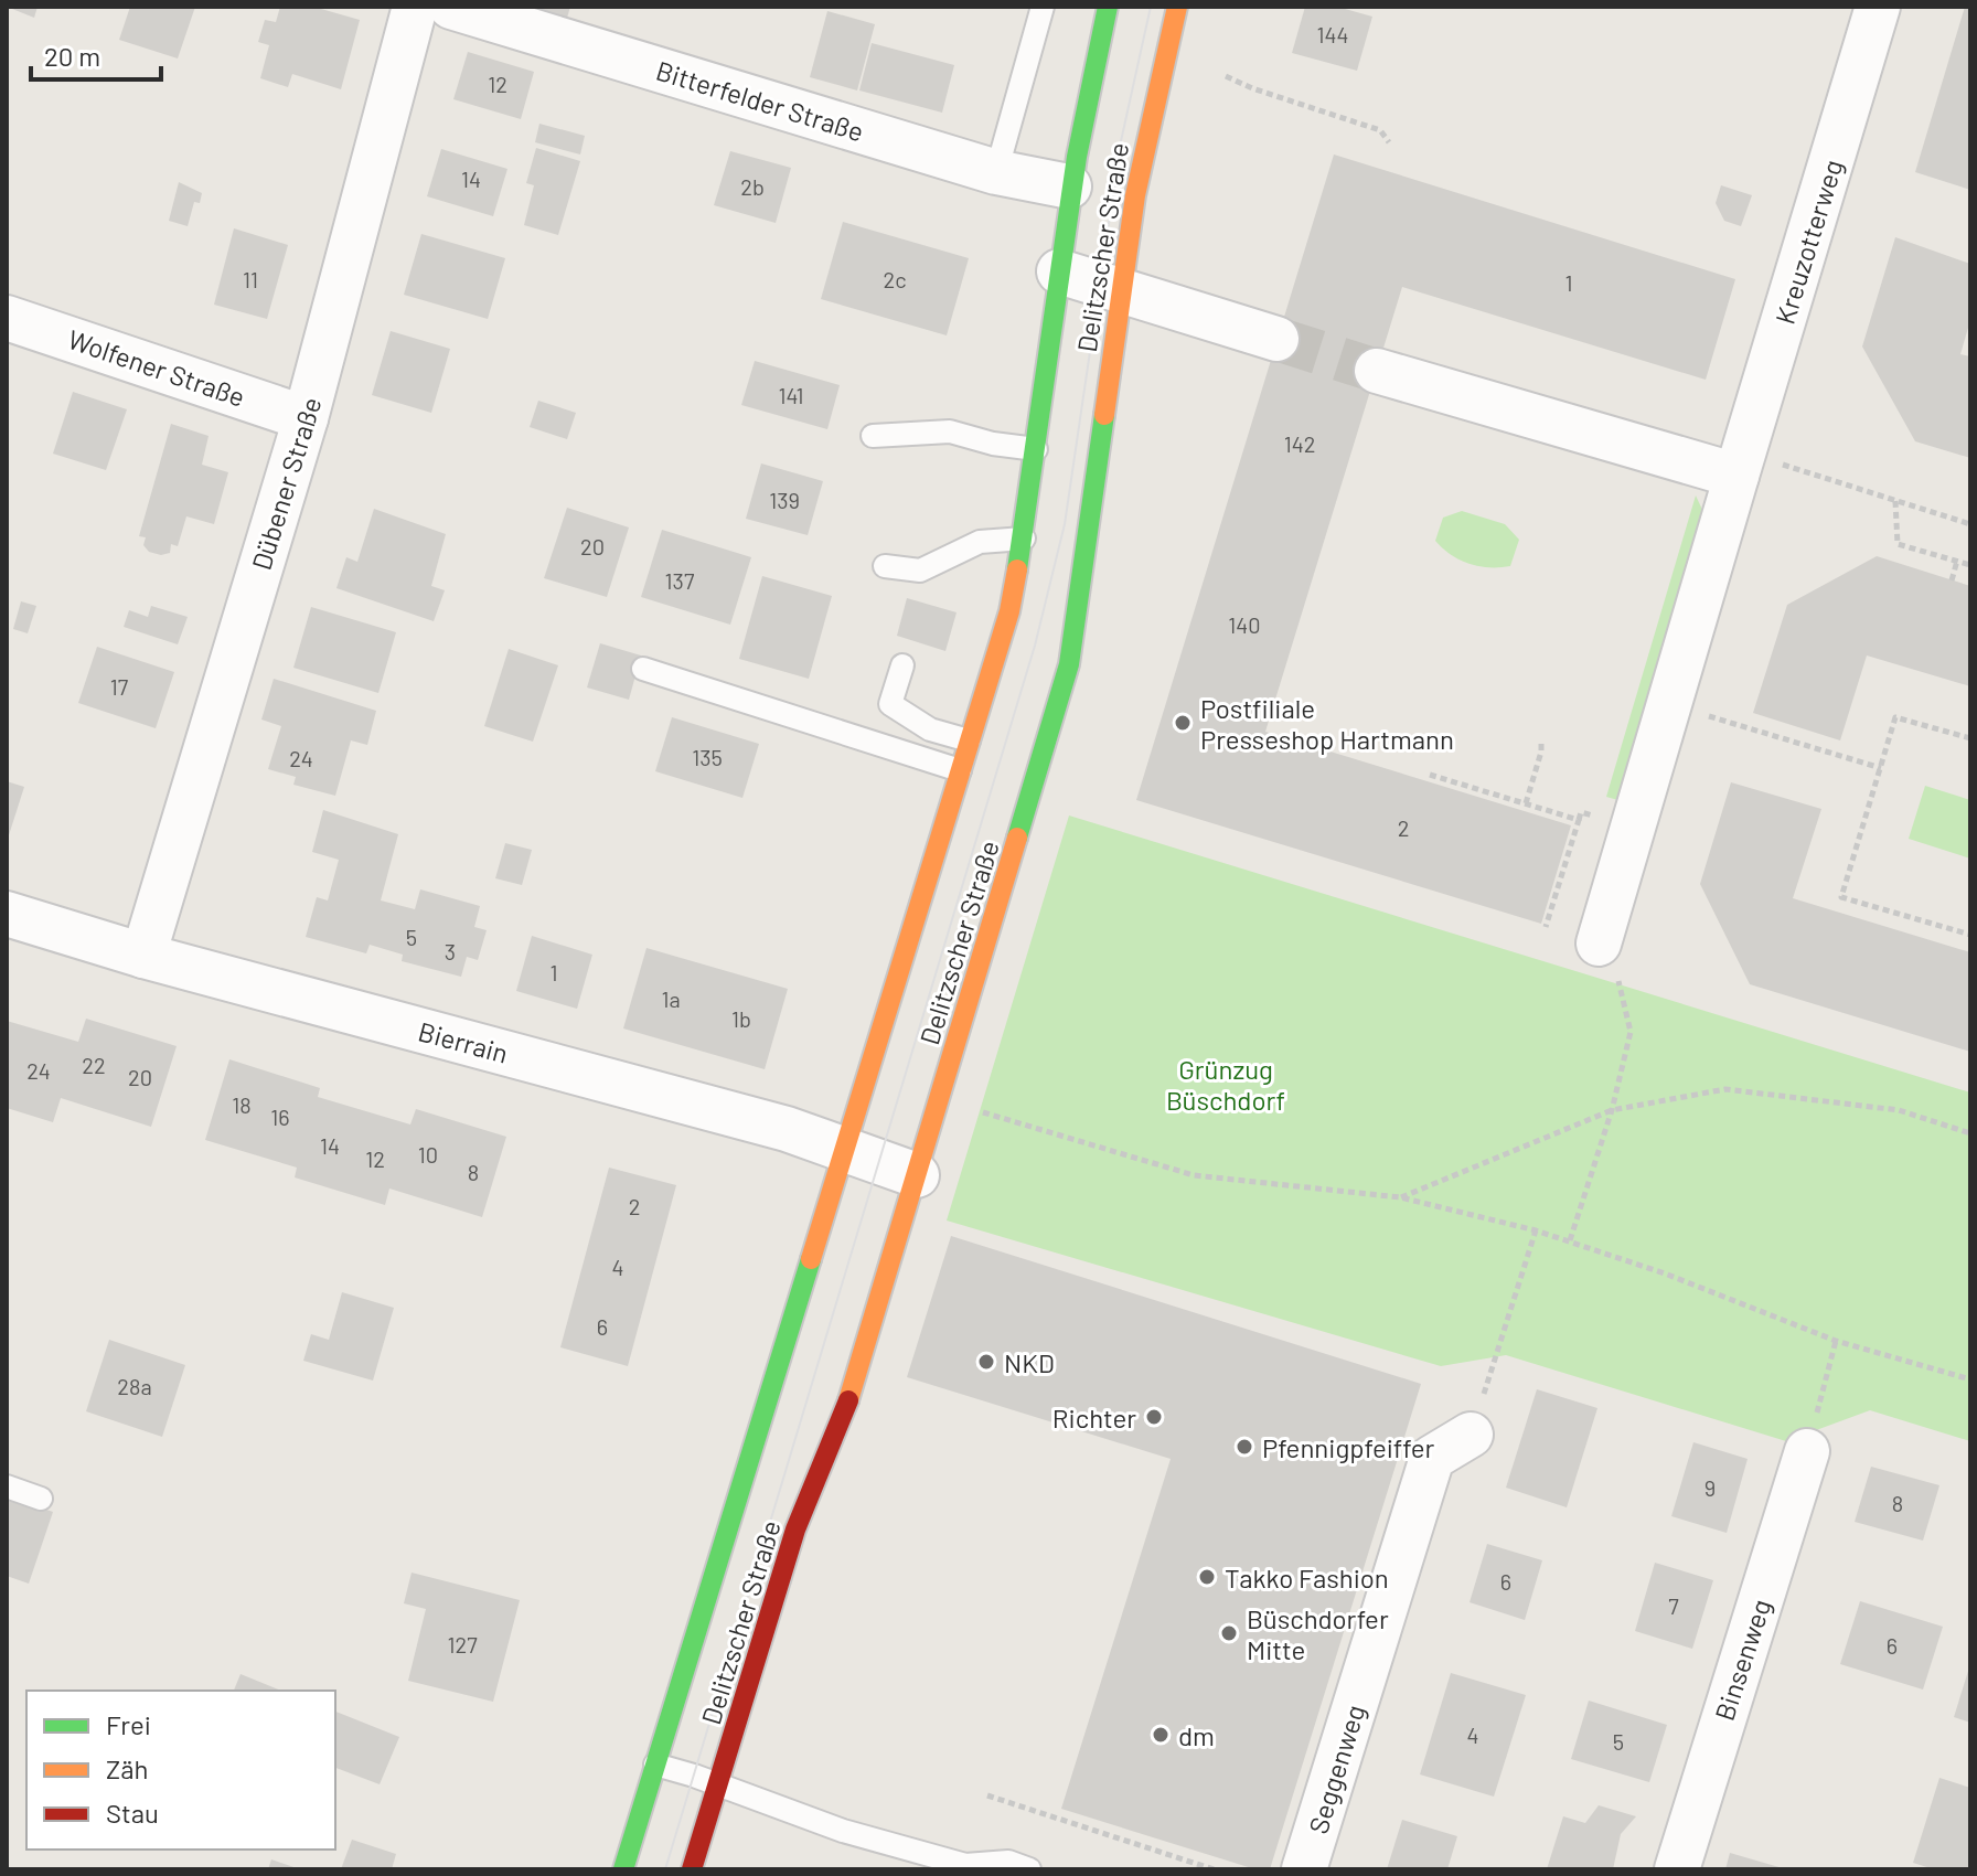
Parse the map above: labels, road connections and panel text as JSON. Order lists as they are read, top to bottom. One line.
{"streets":{"main road":["Delitzscher Straße"],"street":["Bitterfelder Straße","Kreuzotterweg","Wolfener Straße","Dübener Straße","Bierrain","Binsenweg","Seggenweg"]},"crossings":[["Bitterfelder Straße","Delitzscher Straße"],["Delitzscher Straße","Bierrain"],["Wolfener Straße","Dübener Straße"],["Dübener Straße","Bierrain"]],"parks":["Grünzug Büschdorf"],"places":["Postfiliale Presseshop Hartmann","NKD","Richter","Pfennigpfeiffer","Takko Fashion","Büschdorfer Mitte","dm"],"house_numbers":["144","12","14","2b","11","2c","1","141","142","139","20","137","140","17","135","24","2","5","3","1","1a","1b","22","24","20","18","16","14","10","12","8","2","4","6","28a","9","8","6","7","127","6","4","5"],"legend":["Frei","Zäh","Stau"],"scale_bar":"20 m"}
